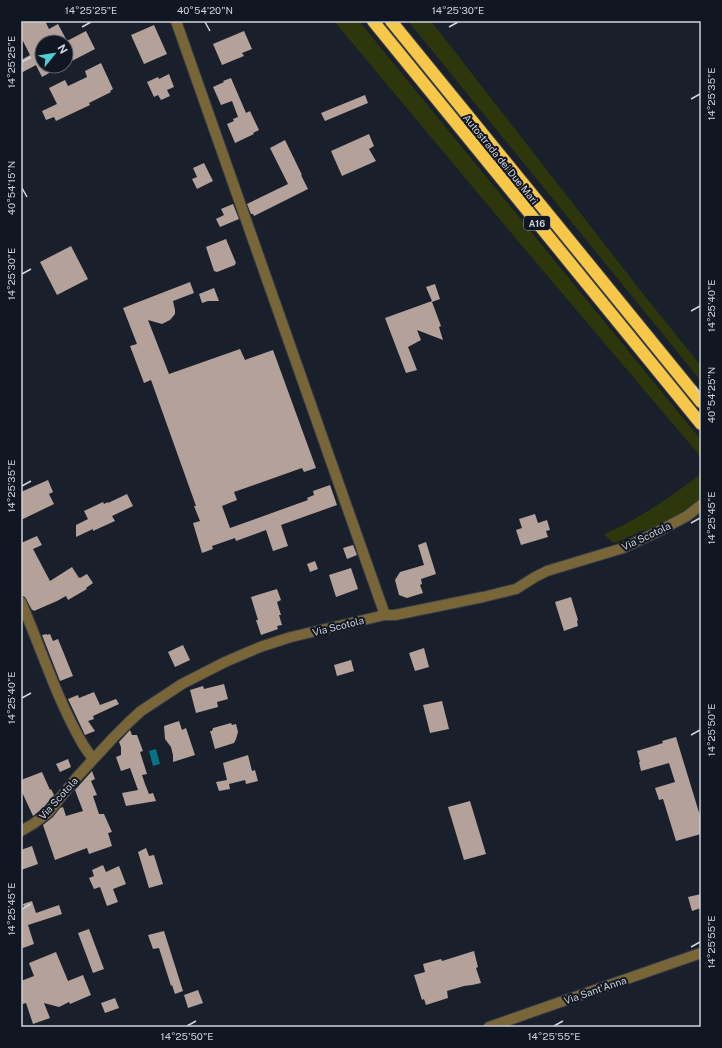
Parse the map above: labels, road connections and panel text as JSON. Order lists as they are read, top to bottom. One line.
{"streets":{"highway":["Autostrada dei Due Mari","A16"],"street":["Via Scotola","Via Sant'Anna"]},"north":"top right","coordinates":["14°25'25\"E","40°54'20\"N","14°25'30\"E","14°25'35\"E","40°54'15\"N","14°25'40\"E","40°54'25\"N","14°25'45\"E","14°25'50\"E","14°25'55\"E"]}
